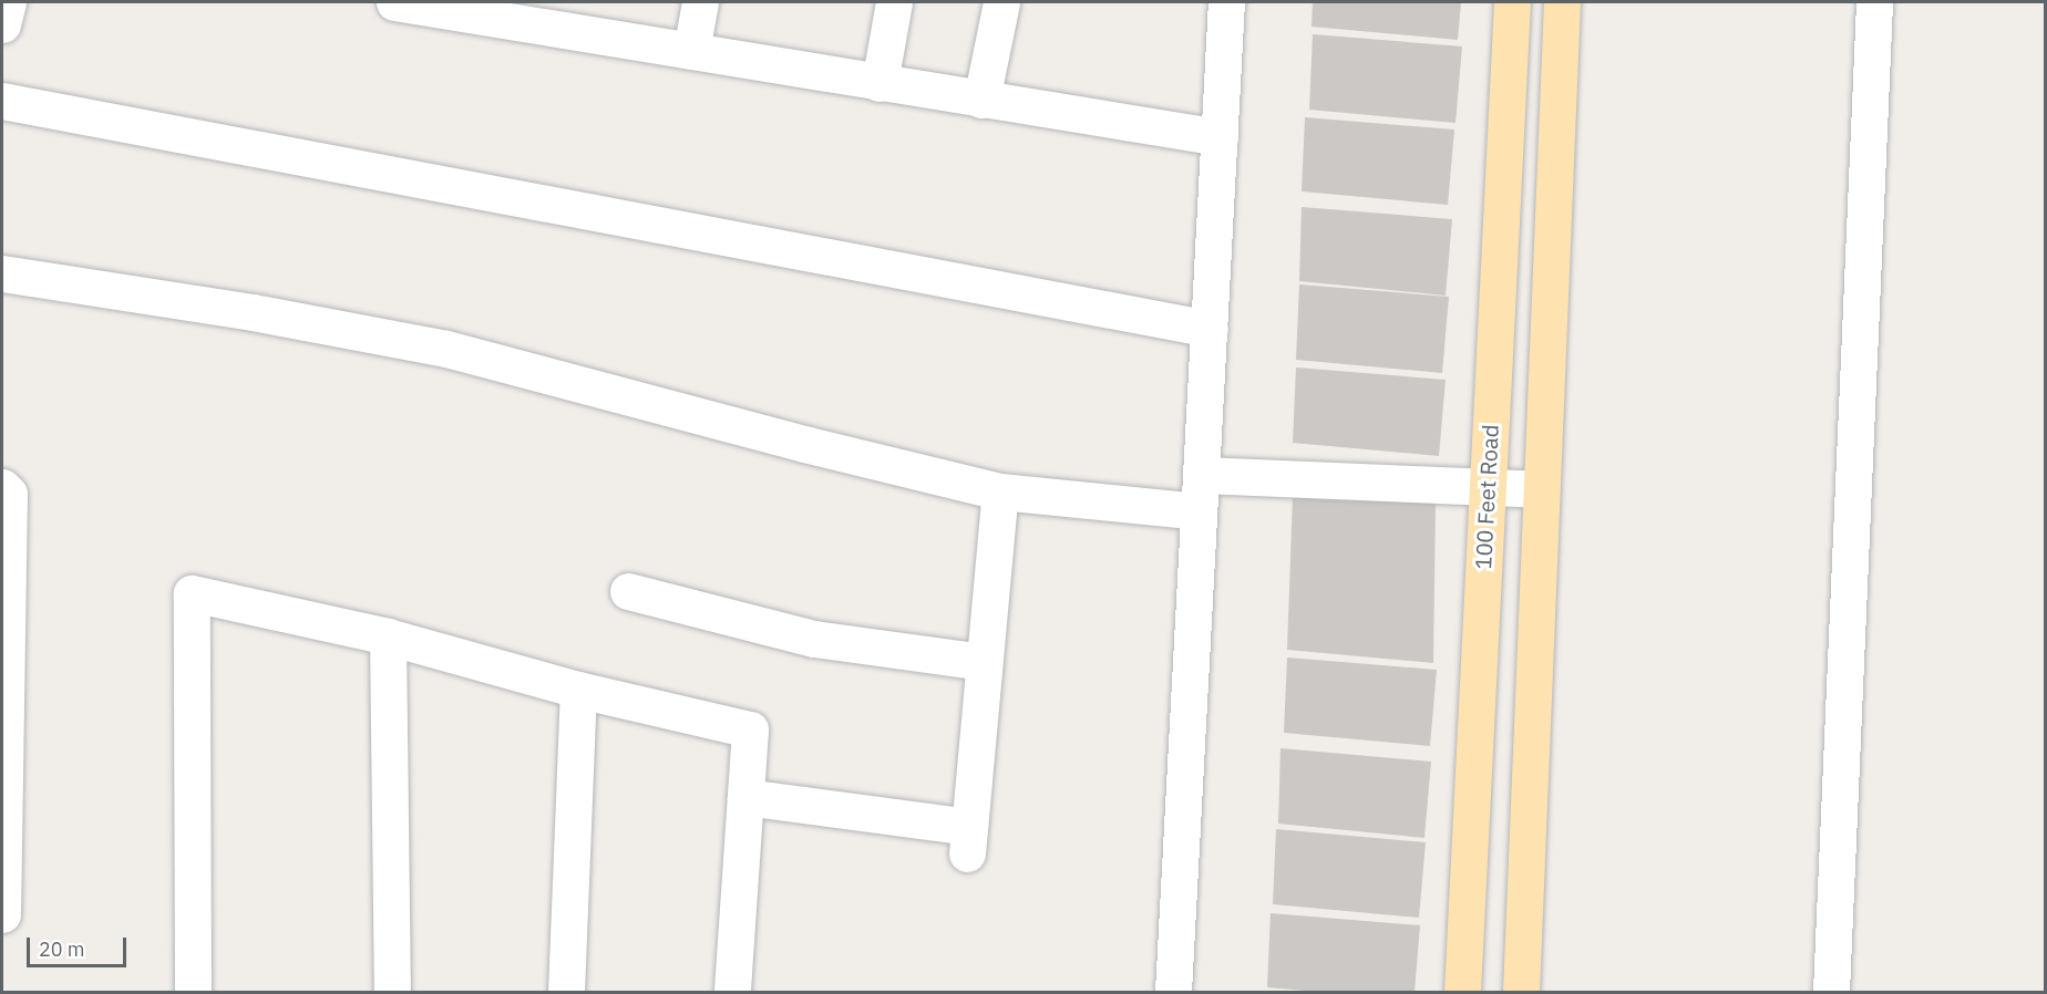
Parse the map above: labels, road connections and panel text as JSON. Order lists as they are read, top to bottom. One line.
{"streets":{"main road":["100 Feet Road"]},"scale_bar":"20 m"}
